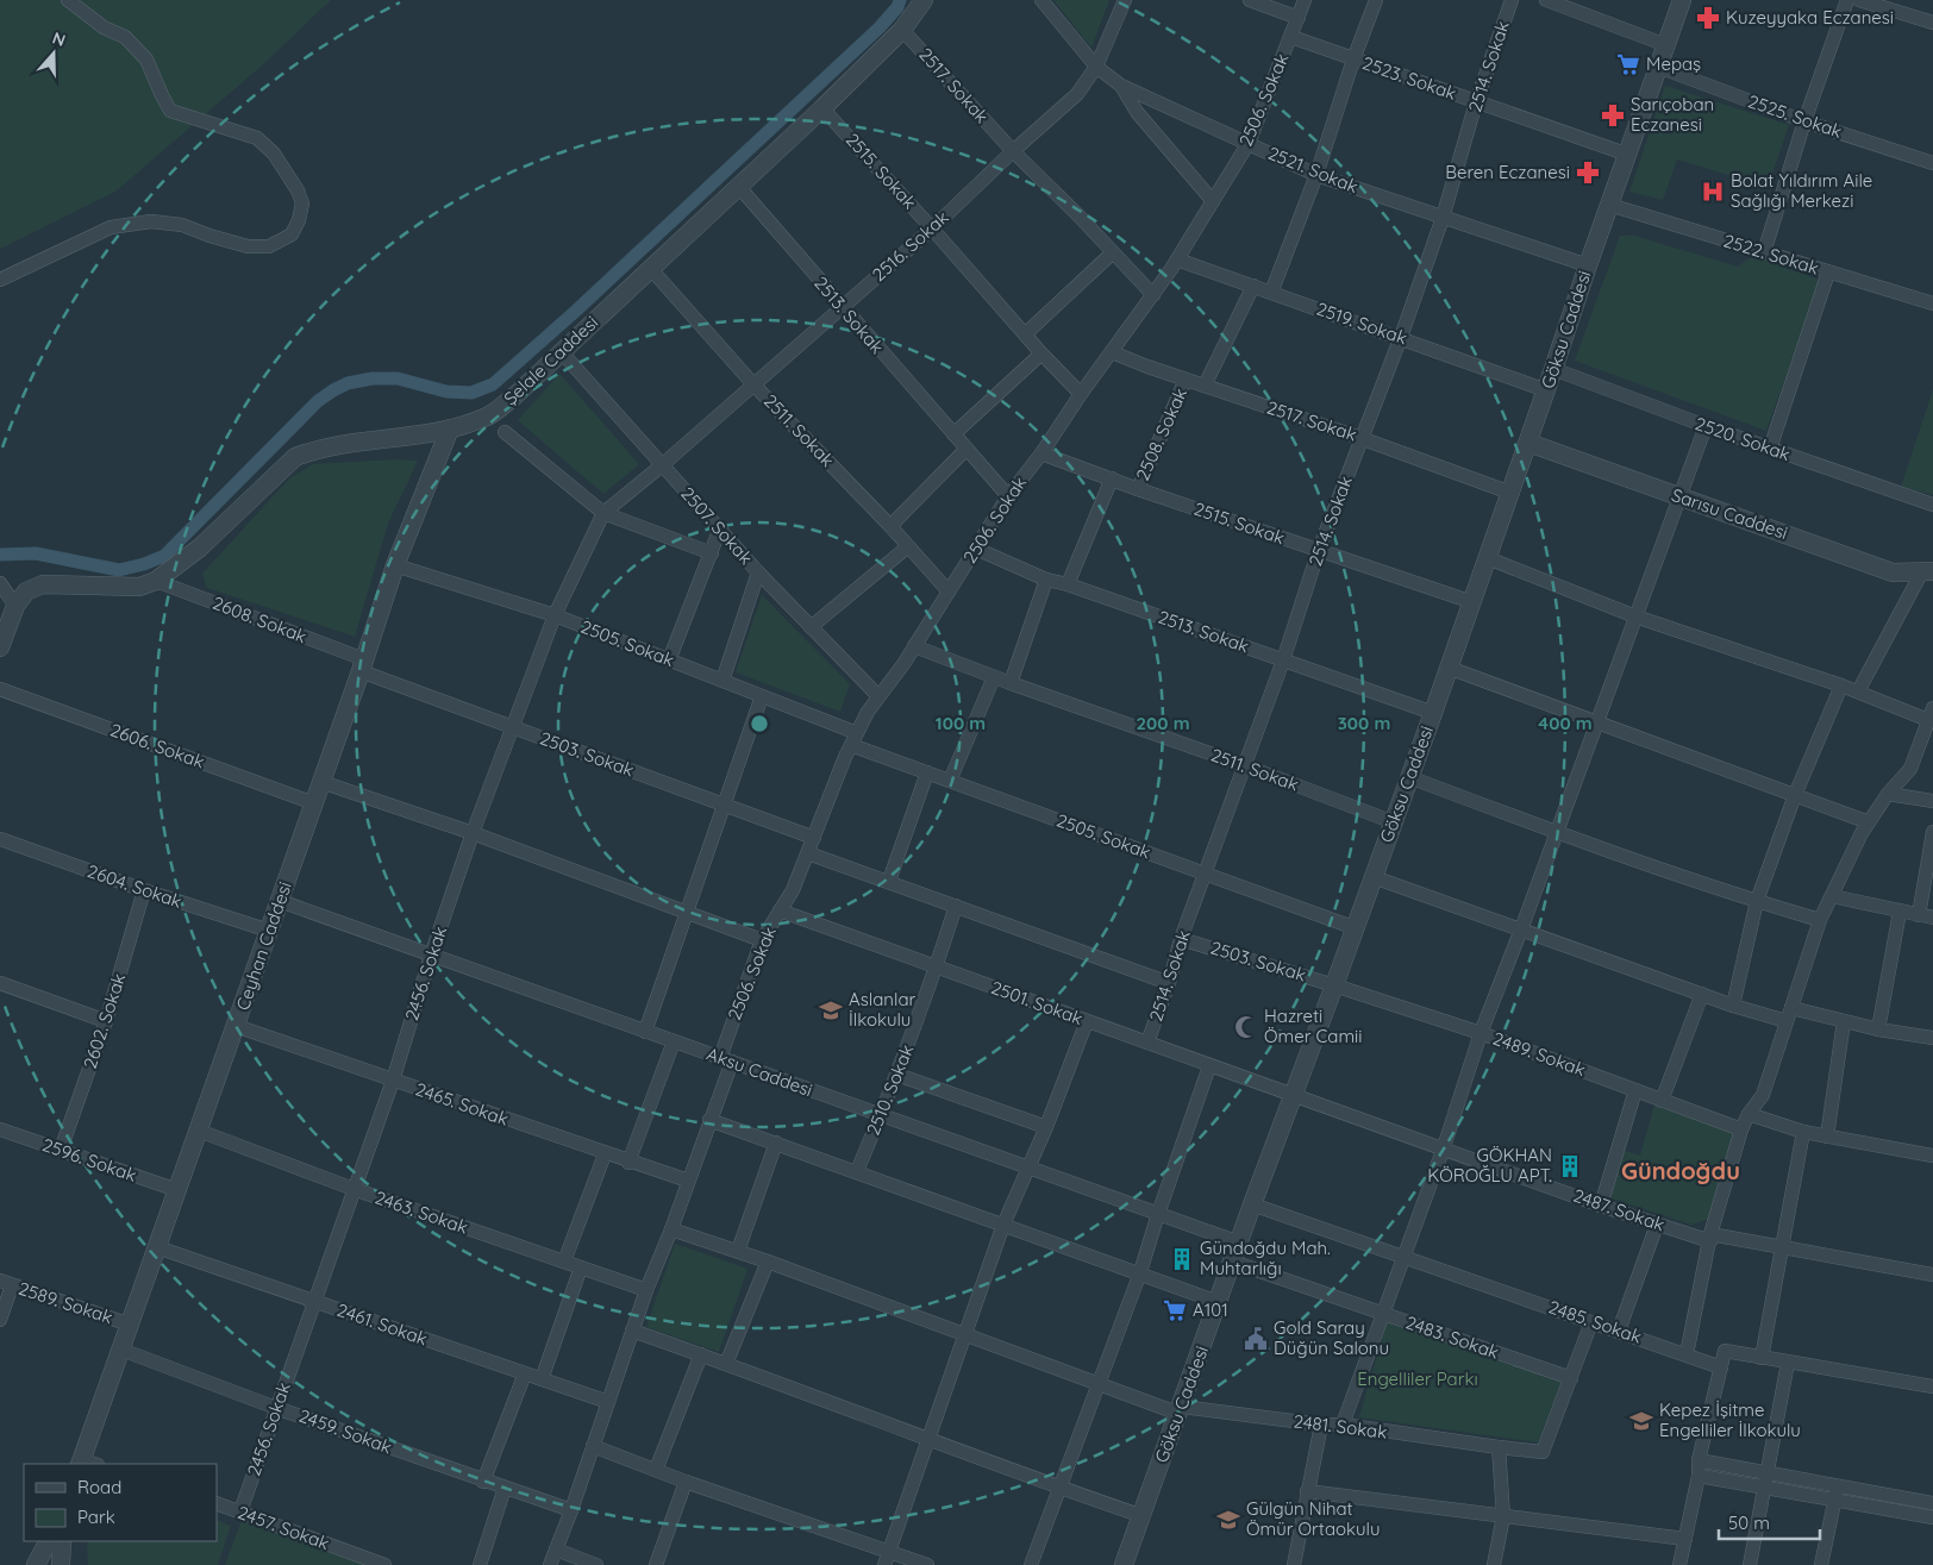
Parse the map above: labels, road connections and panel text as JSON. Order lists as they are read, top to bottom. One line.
{"streets":{"street":["2514. Sokak","2523. Sokak","2517. Sokak","2506. Sokak","2525. Sokak","2521. Sokak","2515. Sokak","2516. Sokak","2522. Sokak","2513. Sokak","2519. Sokak","Göksu Caddesi","Şelale Caddesi","2511. Sokak","2508. Sokak","2520. Sokak","Sarısu Caddesi","2507. Sokak","2608. Sokak","2505. Sokak","2606. Sokak","2503. Sokak","2604. Sokak","Ceyhan Caddesi","2456. Sokak","2501. Sokak","2602. Sokak","2489. Sokak","Aksu Caddesi","2510. Sokak","2465. Sokak","2596. Sokak","2487. Sokak","2463. Sokak","2589. Sokak","2485. Sokak","2461. Sokak","2483. Sokak","2481. Sokak","2459. Sokak","2457. Sokak"]},"crossings":[["2514. Sokak","2523. Sokak"],["2514. Sokak","2517. Sokak"],["2514. Sokak","2521. Sokak"],["2514. Sokak","2515. Sokak"],["2514. Sokak","2513. Sokak"],["2514. Sokak","2519. Sokak"],["2514. Sokak","2511. Sokak"],["2514. Sokak","2505. Sokak"],["2514. Sokak","2503. Sokak"],["2514. Sokak","2501. Sokak"],["2523. Sokak","2506. Sokak"],["2523. Sokak","Göksu Caddesi"],["2517. Sokak","2506. Sokak"],["2517. Sokak","2516. Sokak"],["2517. Sokak","Göksu Caddesi"],["2517. Sokak","Şelale Caddesi"],["2517. Sokak","2508. Sokak"],["2506. Sokak","2521. Sokak"],["2506. Sokak","2515. Sokak"],["2506. Sokak","2513. Sokak"],["2506. Sokak","2519. Sokak"],["2506. Sokak","2511. Sokak"],["2506. Sokak","2507. Sokak"],["2506. Sokak","2505. Sokak"],["2506. Sokak","2503. Sokak"],["2506. Sokak","2501. Sokak"],["2506. Sokak","Aksu Caddesi"],["2506. Sokak","2465. Sokak"],["2506. Sokak","2463. Sokak"],["2506. Sokak","2461. Sokak"],["2506. Sokak","2481. Sokak"],["2506. Sokak","2459. Sokak"],["2525. Sokak","Göksu Caddesi"],["2521. Sokak","2516. Sokak"],["2521. Sokak","Göksu Caddesi"],["2515. Sokak","2516. Sokak"],["2515. Sokak","Göksu Caddesi"],["2515. Sokak","Şelale Caddesi"],["2515. Sokak","2508. Sokak"],["2516. Sokak","2513. Sokak"],["2516. Sokak","2511. Sokak"],["2516. Sokak","2507. Sokak"],["2516. Sokak","2456. Sokak"],["2522. Sokak","Göksu Caddesi"],["2513. Sokak","Göksu Caddesi"],["2513. Sokak","Şelale Caddesi"],["2513. Sokak","2508. Sokak"],["2519. Sokak","Göksu Caddesi"],["2519. Sokak","2508. Sokak"],["Göksu Caddesi","2511. Sokak"],["Göksu Caddesi","2520. Sokak"],["Göksu Caddesi","Sarısu Caddesi"],["Göksu Caddesi","2505. Sokak"],["Göksu Caddesi","2503. Sokak"],["Göksu Caddesi","2501. Sokak"],["Göksu Caddesi","2489. Sokak"],["Göksu Caddesi","Aksu Caddesi"],["Göksu Caddesi","2487. Sokak"],["Göksu Caddesi","2485. Sokak"],["Göksu Caddesi","2483. Sokak"],["Göksu Caddesi","2481. Sokak"],["Şelale Caddesi","2511. Sokak"],["Şelale Caddesi","2507. Sokak"],["Şelale Caddesi","2608. Sokak"],["Şelale Caddesi","Ceyhan Caddesi"],["2507. Sokak","2456. Sokak"],["2608. Sokak","2503. Sokak"],["2608. Sokak","Ceyhan Caddesi"],["2505. Sokak","Ceyhan Caddesi"],["2505. Sokak","2456. Sokak"],["2606. Sokak","Ceyhan Caddesi"],["2503. Sokak","Ceyhan Caddesi"],["2503. Sokak","2456. Sokak"],["2503. Sokak","2489. Sokak"],["2604. Sokak","Ceyhan Caddesi"],["2604. Sokak","2602. Sokak"],["Ceyhan Caddesi","Aksu Caddesi"],["Ceyhan Caddesi","2465. Sokak"],["Ceyhan Caddesi","2596. Sokak"],["Ceyhan Caddesi","2463. Sokak"],["Ceyhan Caddesi","2589. Sokak"],["Ceyhan Caddesi","2461. Sokak"],["Ceyhan Caddesi","2459. Sokak"],["2456. Sokak","Aksu Caddesi"],["2456. Sokak","2465. Sokak"],["2456. Sokak","2463. Sokak"],["2456. Sokak","2461. Sokak"],["2456. Sokak","2459. Sokak"],["2456. Sokak","2457. Sokak"],["2501. Sokak","2510. Sokak"],["2501. Sokak","2487. Sokak"],["2602. Sokak","2596. Sokak"],["Aksu Caddesi","2510. Sokak"],["2483. Sokak","2481. Sokak"]],"districts":["Gündoğdu"],"parks":["Engelliler Parkı"],"places":{"pharmacy":["Kuzeyyaka Eczanesi","Sarıçoban Eczanesi","Beren Eczanesi"],"supermarket":["Mepaş","A101"],"hospital":["Bolat Yıldırım Aile Sağlığı Merkezi"],"school or university":["Aslanlar İlkokulu","Kepez İşitme Engelliler İlkokulu","Gülgün Nihat Ömür Ortaokulu"],"mosque":["Hazreti Ömer Camii"],"building":["GÖKHAN KÖROĞLU APT.","Gündoğdu Mah. Muhtarlığı"],"public building":["Gold Saray Düğün Salonu"]},"legend":["Road","Park"],"scale_bar":"50 m","north":"top","rings":["100 m","200 m","300 m","400 m"]}
